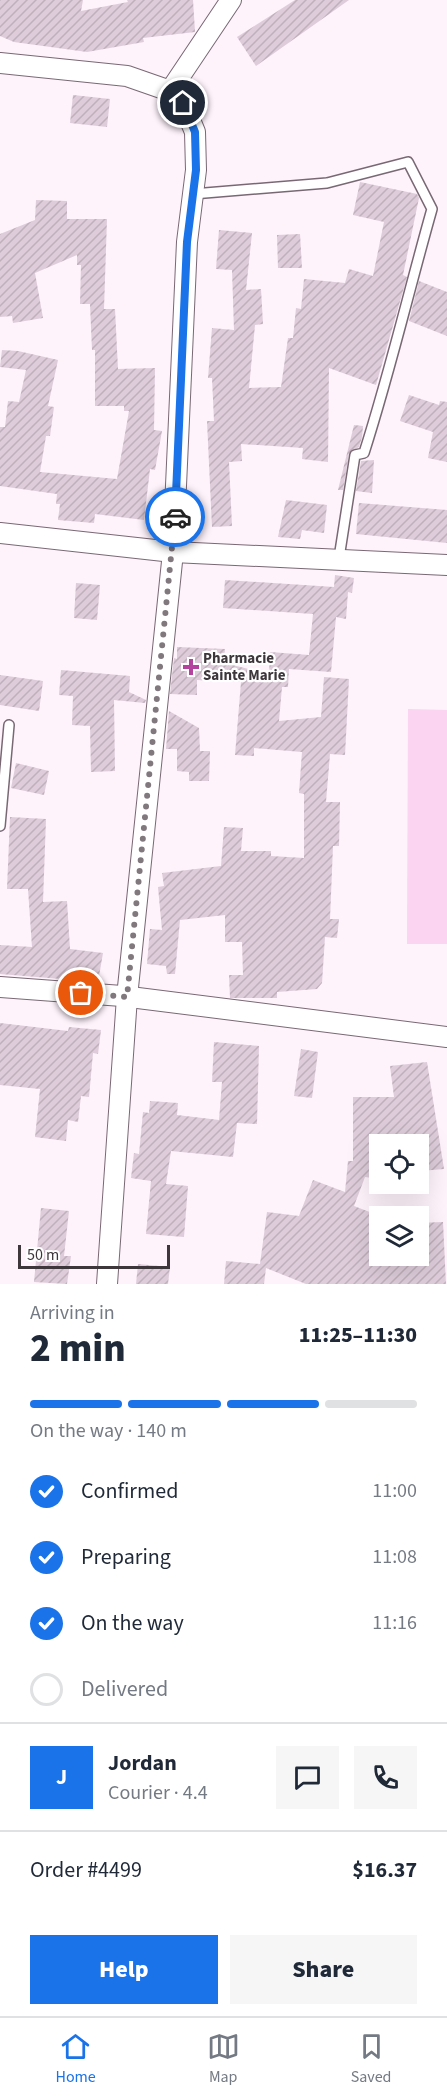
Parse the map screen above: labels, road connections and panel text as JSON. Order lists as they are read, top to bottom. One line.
{"places":{"health":["Pharmacie Sainte Marie"]},"scale_bar":"50 m","page":{"scale":"50 m","heading":["2 min","Arriving in","11:25–11:30"],"panel":["Jordan","Courier · 4.4","Order #4499","$16.37"],"bar":"On the way · 140 m","list":[["Confirmed","11:00"],["Preparing","11:08"],["On the way","11:16"],"Delivered"],"round":"J","buttons":["Help","Share"],"tabs":["Home","Map","Saved"]}}
